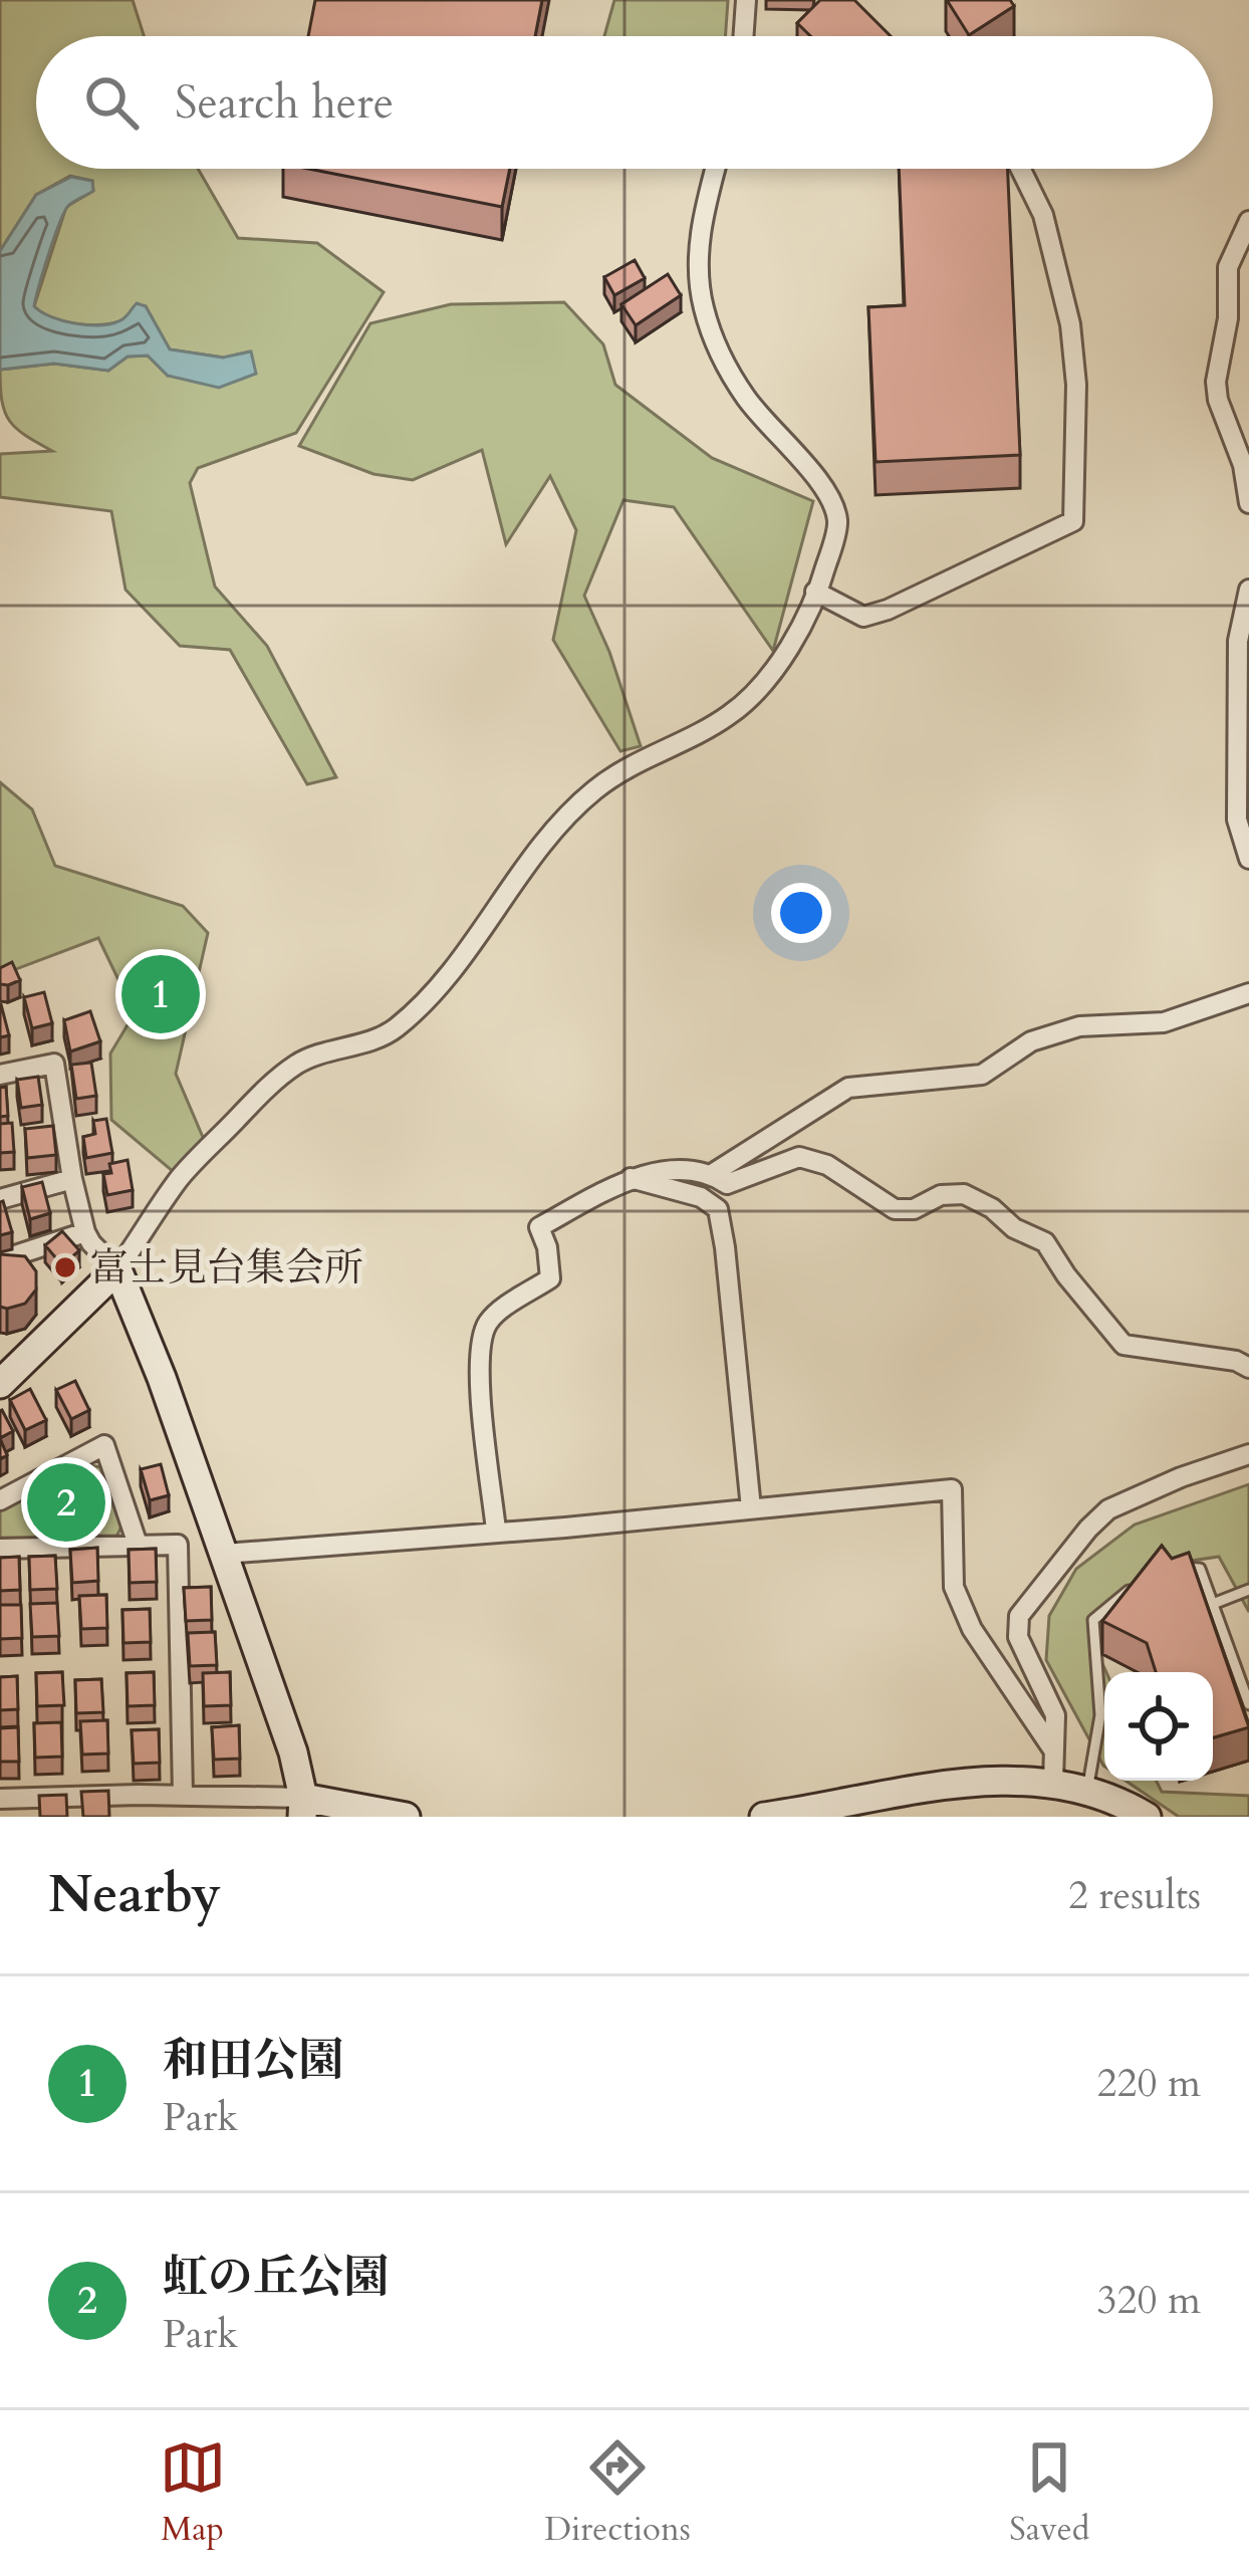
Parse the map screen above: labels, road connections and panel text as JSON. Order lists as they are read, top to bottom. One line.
{"places":["富士見台集会所"],"page":{"search":"Search here","pins":["1","2"],"heading":["Nearby","2 results"],"list":[{"mark":"1","name":"和田公園","note":"Park","value":"220 m"},{"mark":"2","name":"虹の丘公園","note":"Park","value":"320 m"}],"nav":["Map","Directions","Saved"]}}
